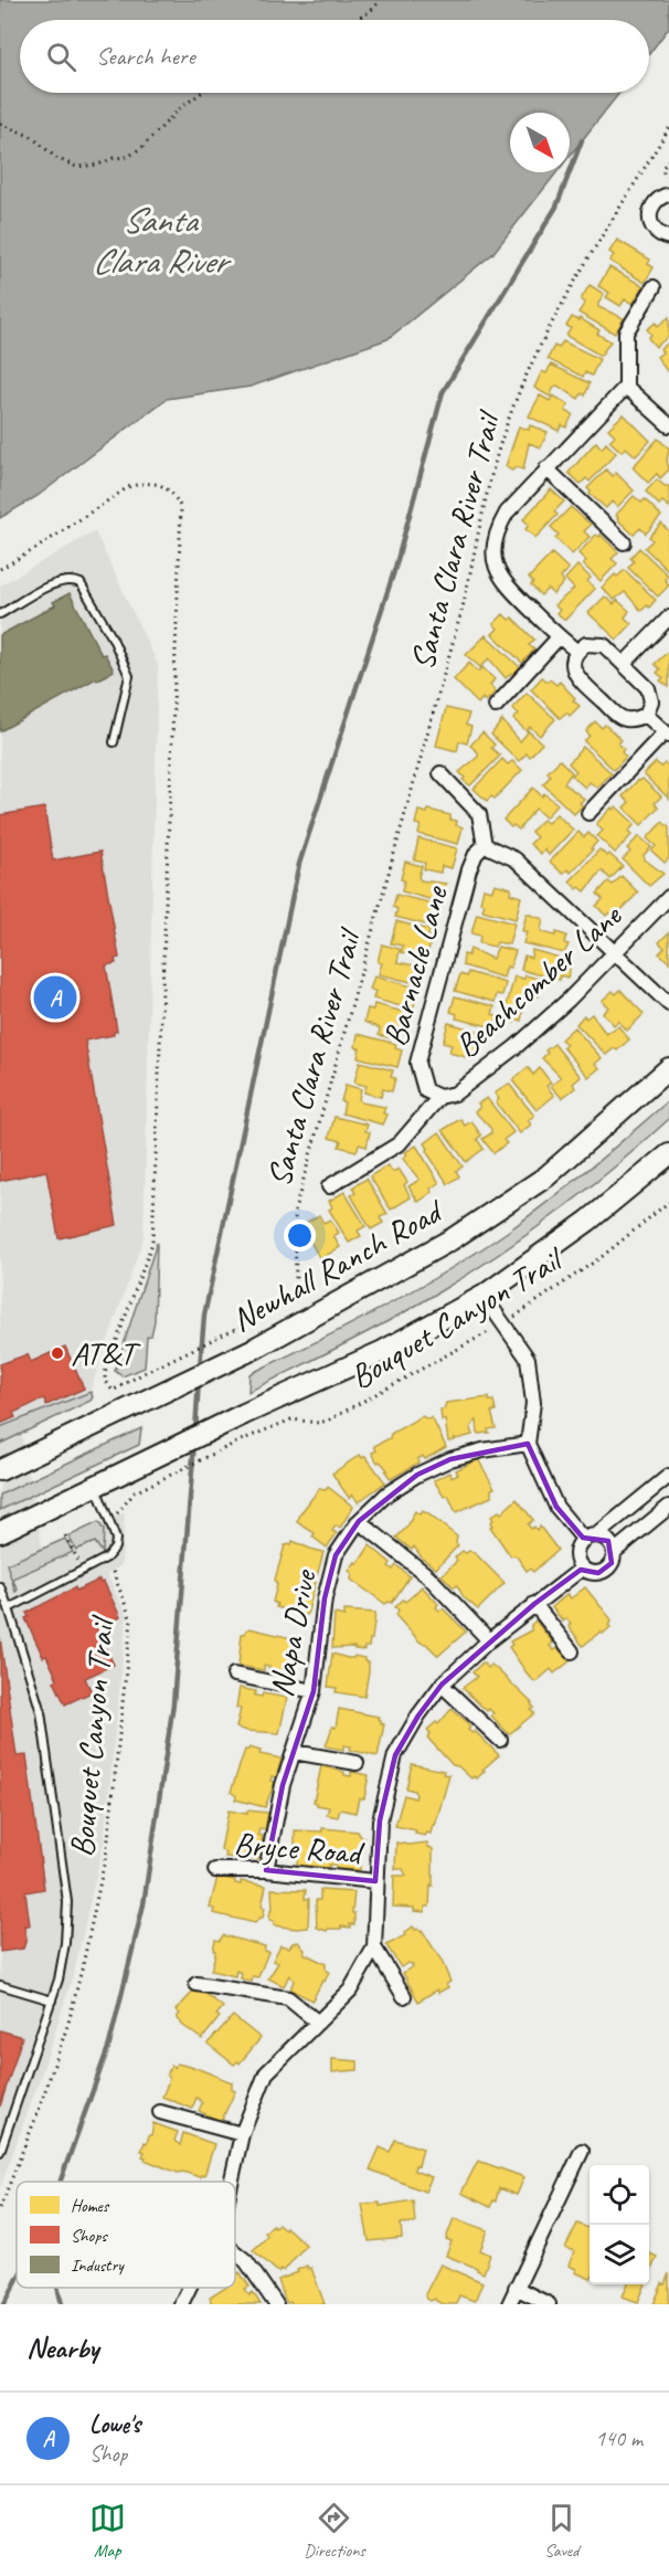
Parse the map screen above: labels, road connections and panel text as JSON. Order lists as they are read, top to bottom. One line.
{"streets":{"main road":["Newhall Ranch Road"],"street":["Barnacle Lane","Beachcomber Lane","Napa Drive","Bryce Road"],"path":["Santa Clara River Trail","Bouquet Canyon Trail"]},"crossings":[["Barnacle Lane","Beachcomber Lane"],["Napa Drive","Bryce Road"]],"water":["Santa Clara River"],"places":["AT&T"],"legend":["Homes","Shops","Industry"],"north":"bottom right","page":{"search":"Search here","pins":"A","heading":"Nearby","list":[{"mark":"A","name":"Lowe's","note":"Shop","value":"140 m"}],"nav":["Map","Directions","Saved"]}}
